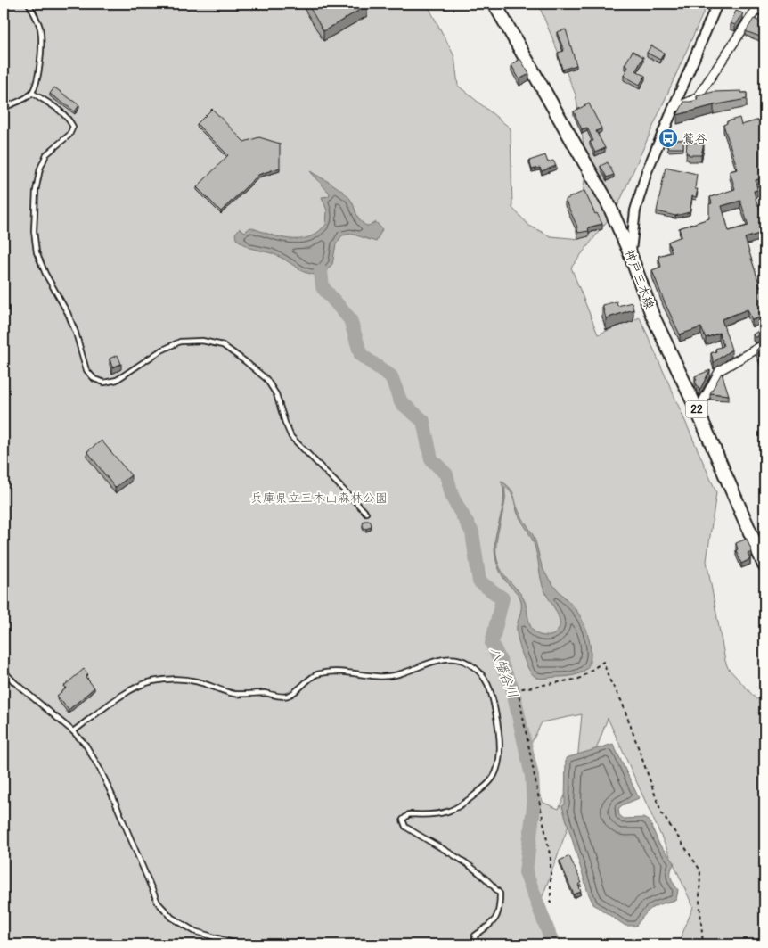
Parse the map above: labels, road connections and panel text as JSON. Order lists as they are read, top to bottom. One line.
{"streets":{"main road":["神戸三木線","22"]},"water":["八幡谷川"],"parks":["兵庫県立三木山森林公園"],"places":{"bus stop":["鶯谷"]}}
